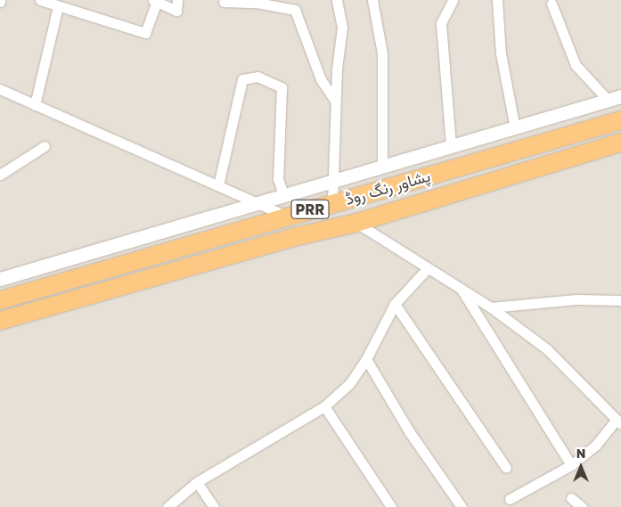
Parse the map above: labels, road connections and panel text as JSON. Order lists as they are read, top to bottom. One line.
{"streets":{"highway":["پشاور رنگ روڈ","PRR"]},"north":"top"}
